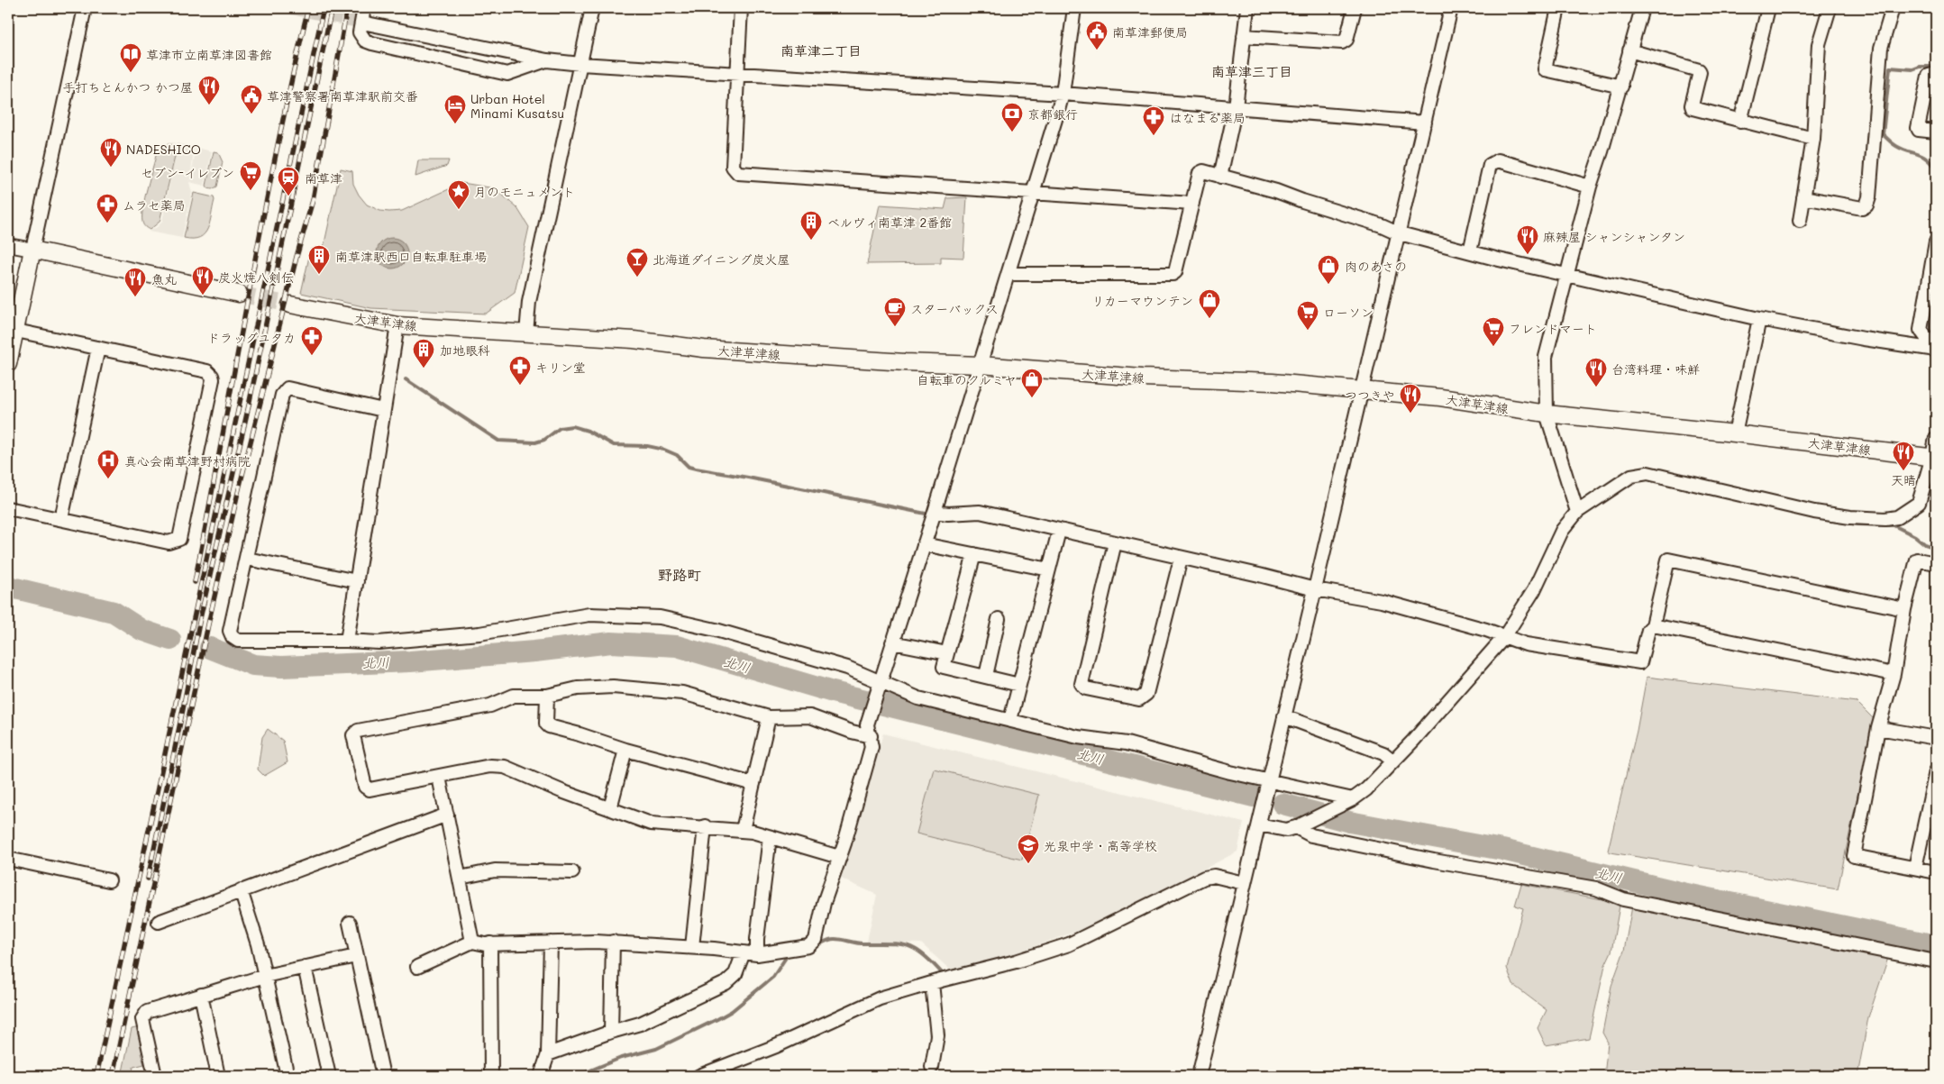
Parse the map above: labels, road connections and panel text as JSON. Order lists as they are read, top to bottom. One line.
{"streets":{"main road":["大津草津線"]},"districts":["南草津二丁目","南草津三丁目","野路町"],"water":["北川"],"places":{"public building":["南草津郵便局","草津警察署南草津駅前交番"],"library":["草津市立南草津図書館"],"restaurant":["手打ちとんかつ かつ屋","NADESHICO","麻辣屋 シャンシャンタン","炭火焼八剣伝","魚丸","台湾料理・味鮮","つつきや","天晴"],"hotel":["Urban Hotel Minami Kusatsu"],"bank":["京都銀行"],"pharmacy":["はなまる薬局","ムラセ薬局","ドラッグユタカ","キリン堂"],"supermarket":["セブン-イレブン","ローソン","フレンドマート"],"station":["南草津"],"place":["月のモニュメント"],"building":["ベルヴィ南草津 2番館","南草津駅西口自転車駐車場","加地眼科"],"bar":["北海道ダイニング炭火屋"],"shop":["肉のあさの","リカーマウンテン","自転車のクルミヤ"],"cafe":["スターバックス"],"hospital":["真心会南草津野村病院"],"school or university":["光泉中学・高等学校"]}}
